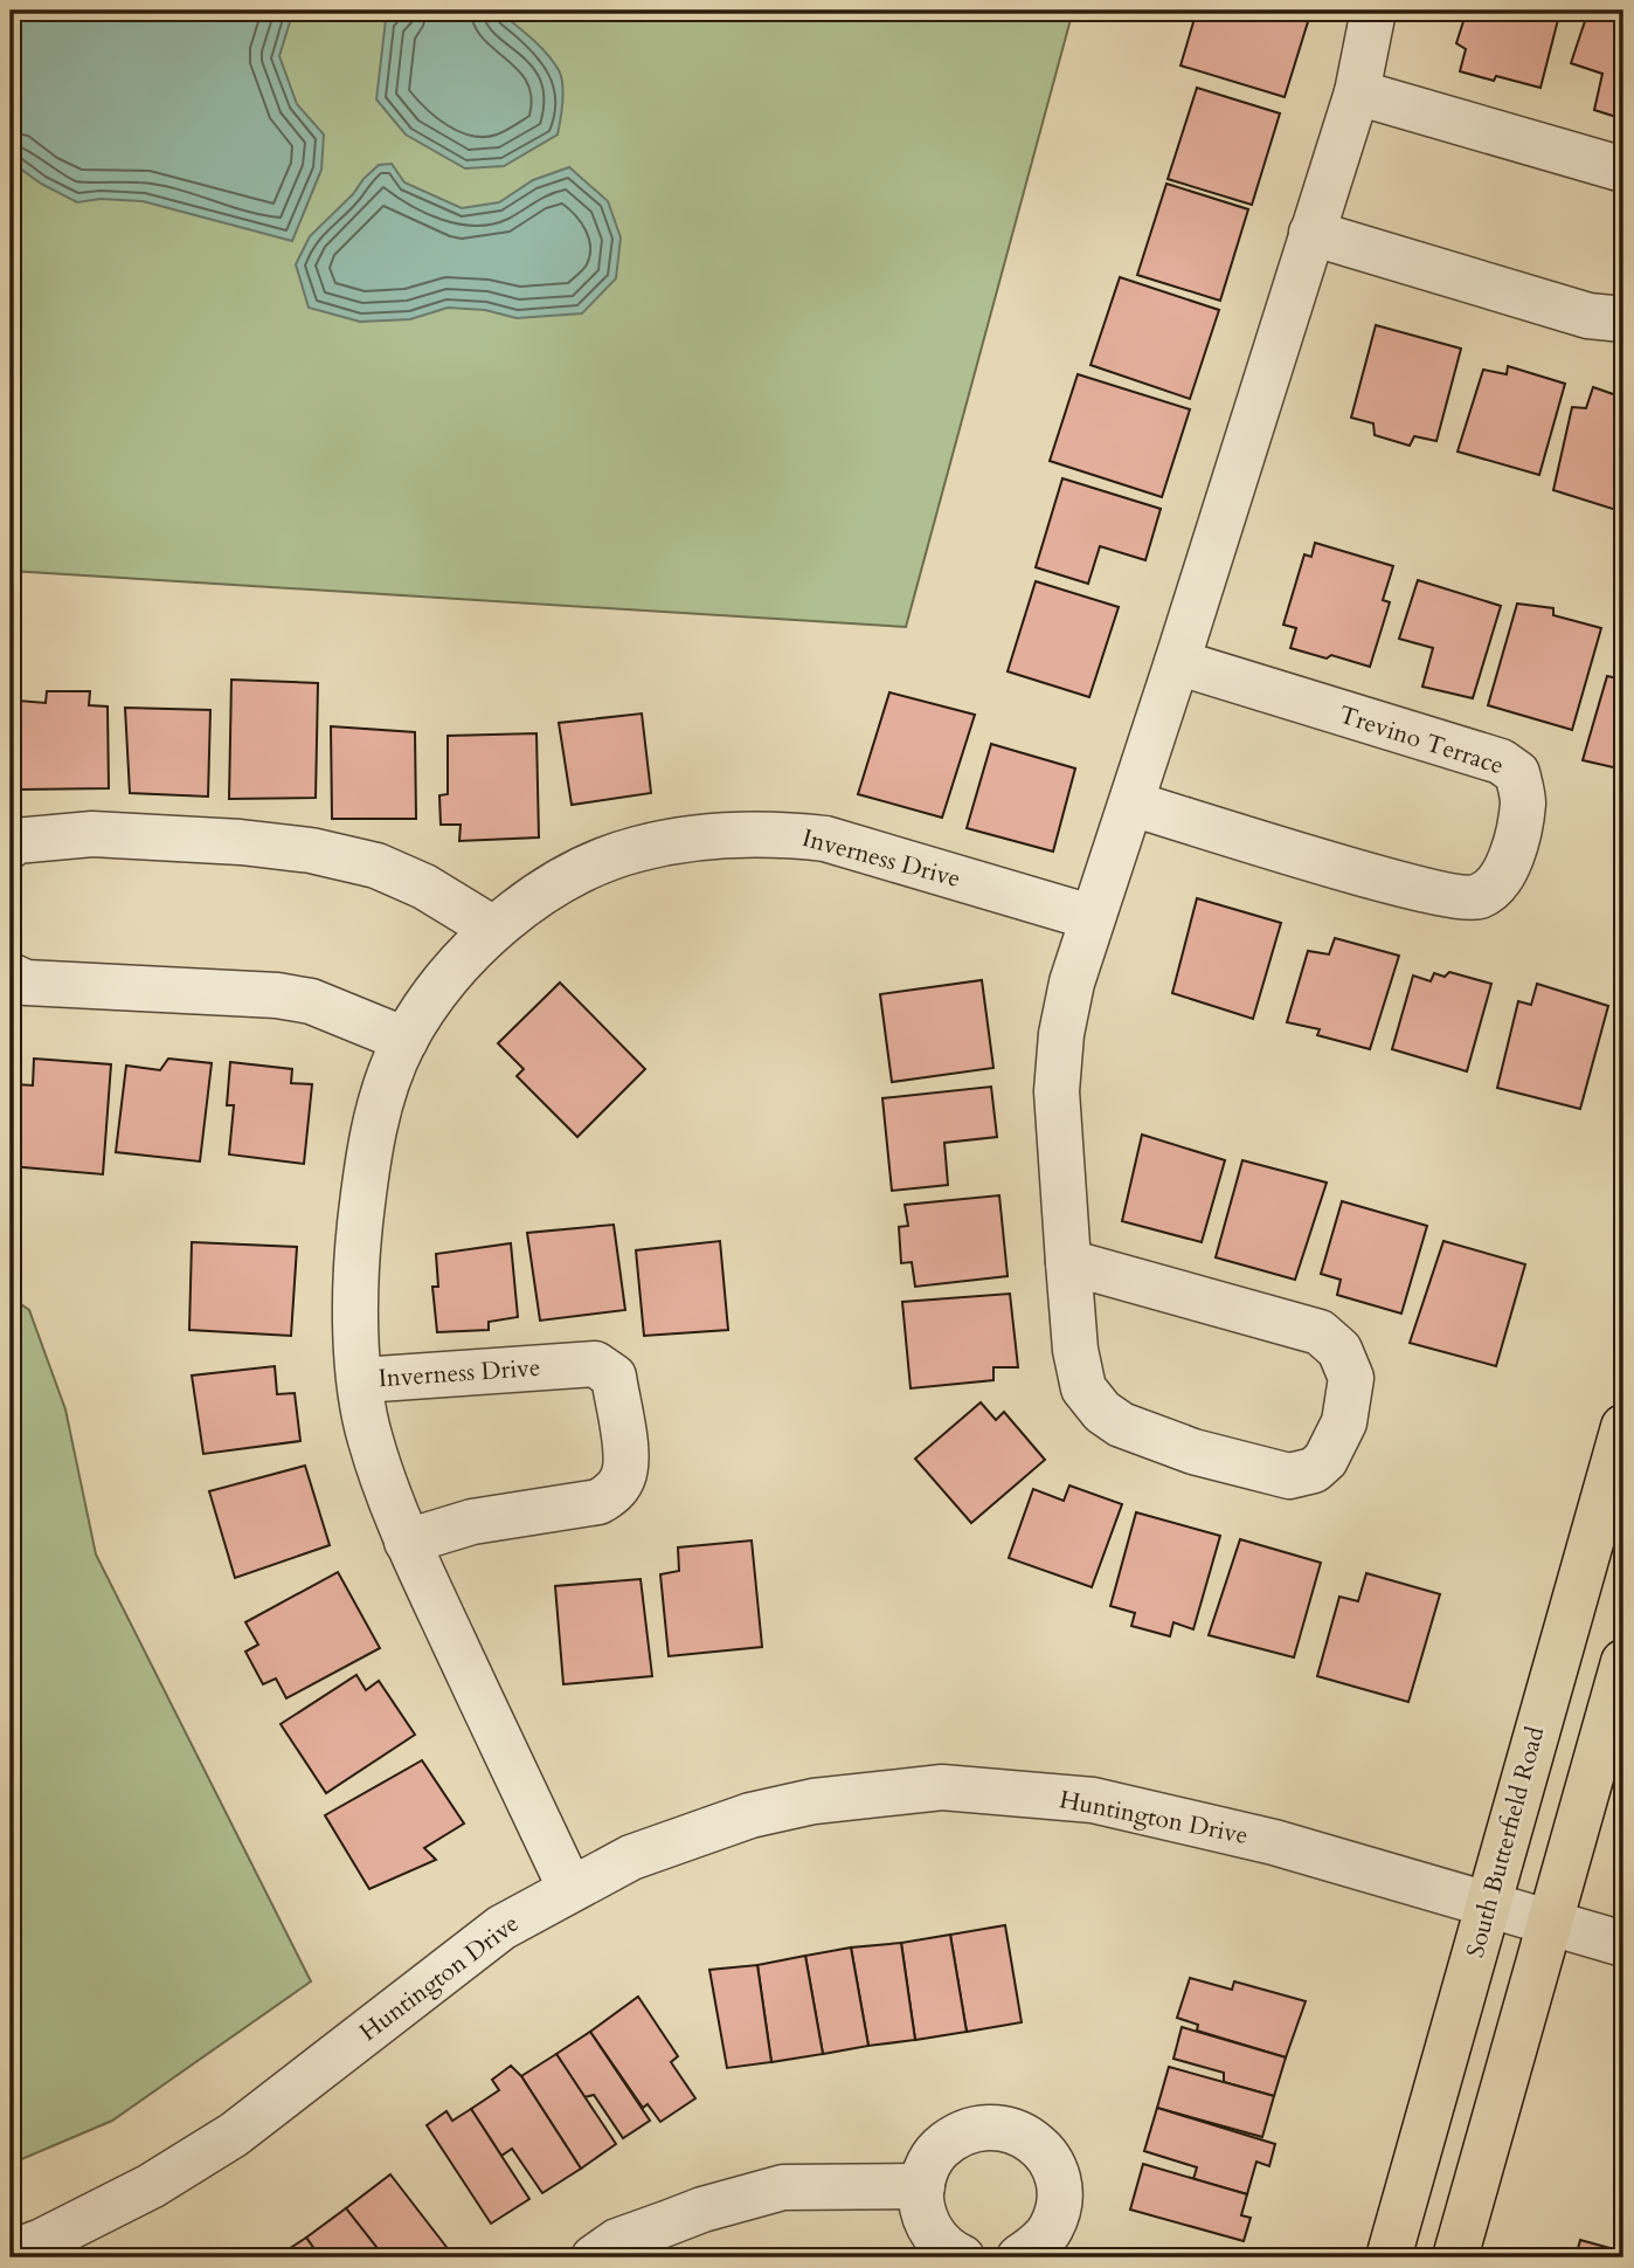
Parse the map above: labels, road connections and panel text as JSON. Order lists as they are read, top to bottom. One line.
{"streets":{"main road":["South Butterfield Road"],"street":["Trevino Terrace","Inverness Drive","Huntington Drive"]},"crossings":[["Inverness Drive","Huntington Drive"],["Huntington Drive","South Butterfield Road"]]}
